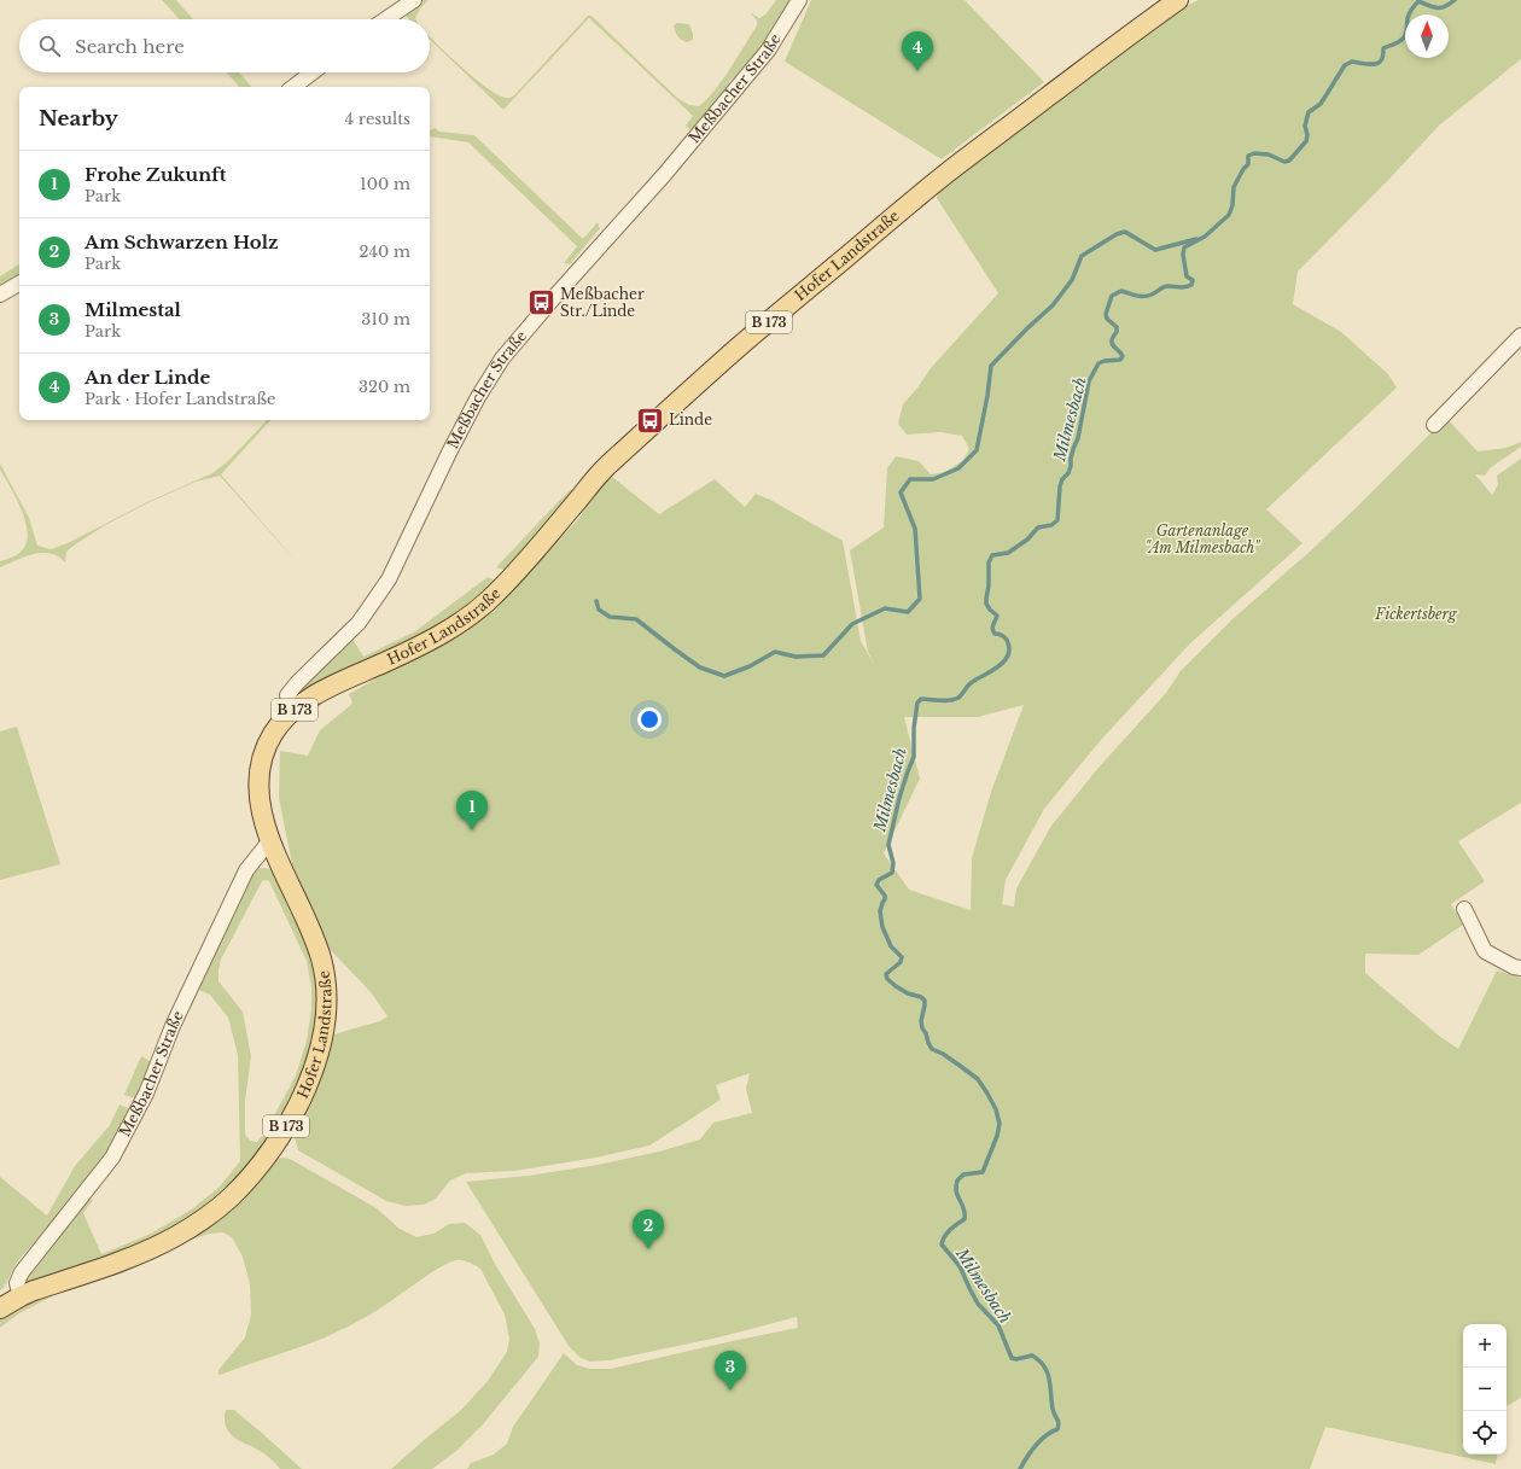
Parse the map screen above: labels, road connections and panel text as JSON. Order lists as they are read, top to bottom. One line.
{"streets":{"main road":["Hofer Landstraße","B 173"],"street":["Meßbacher Straße"]},"crossings":[["Meßbacher Straße","Hofer Landstraße"]],"water":["Milmesbach"],"parks":["Gartenanlage \"Am Milmesbach\"","Fickertsberg"],"places":{"bus stop":["Meßbacher Str./Linde","Linde"]},"north":"top","page":{"search":"Search here","pins":["4","1","2","3"],"heading":["Nearby","4 results"],"list":[{"mark":"1","name":"Frohe Zukunft","note":"Park","value":"100 m"},{"mark":"2","name":"Am Schwarzen Holz","note":"Park","value":"240 m"},{"mark":"3","name":"Milmestal","note":"Park","value":"310 m"},{"mark":"4","name":"An der Linde","note":"Park · Hofer Landstraße","value":"320 m"}],"map_buttons":["+","−"]}}
